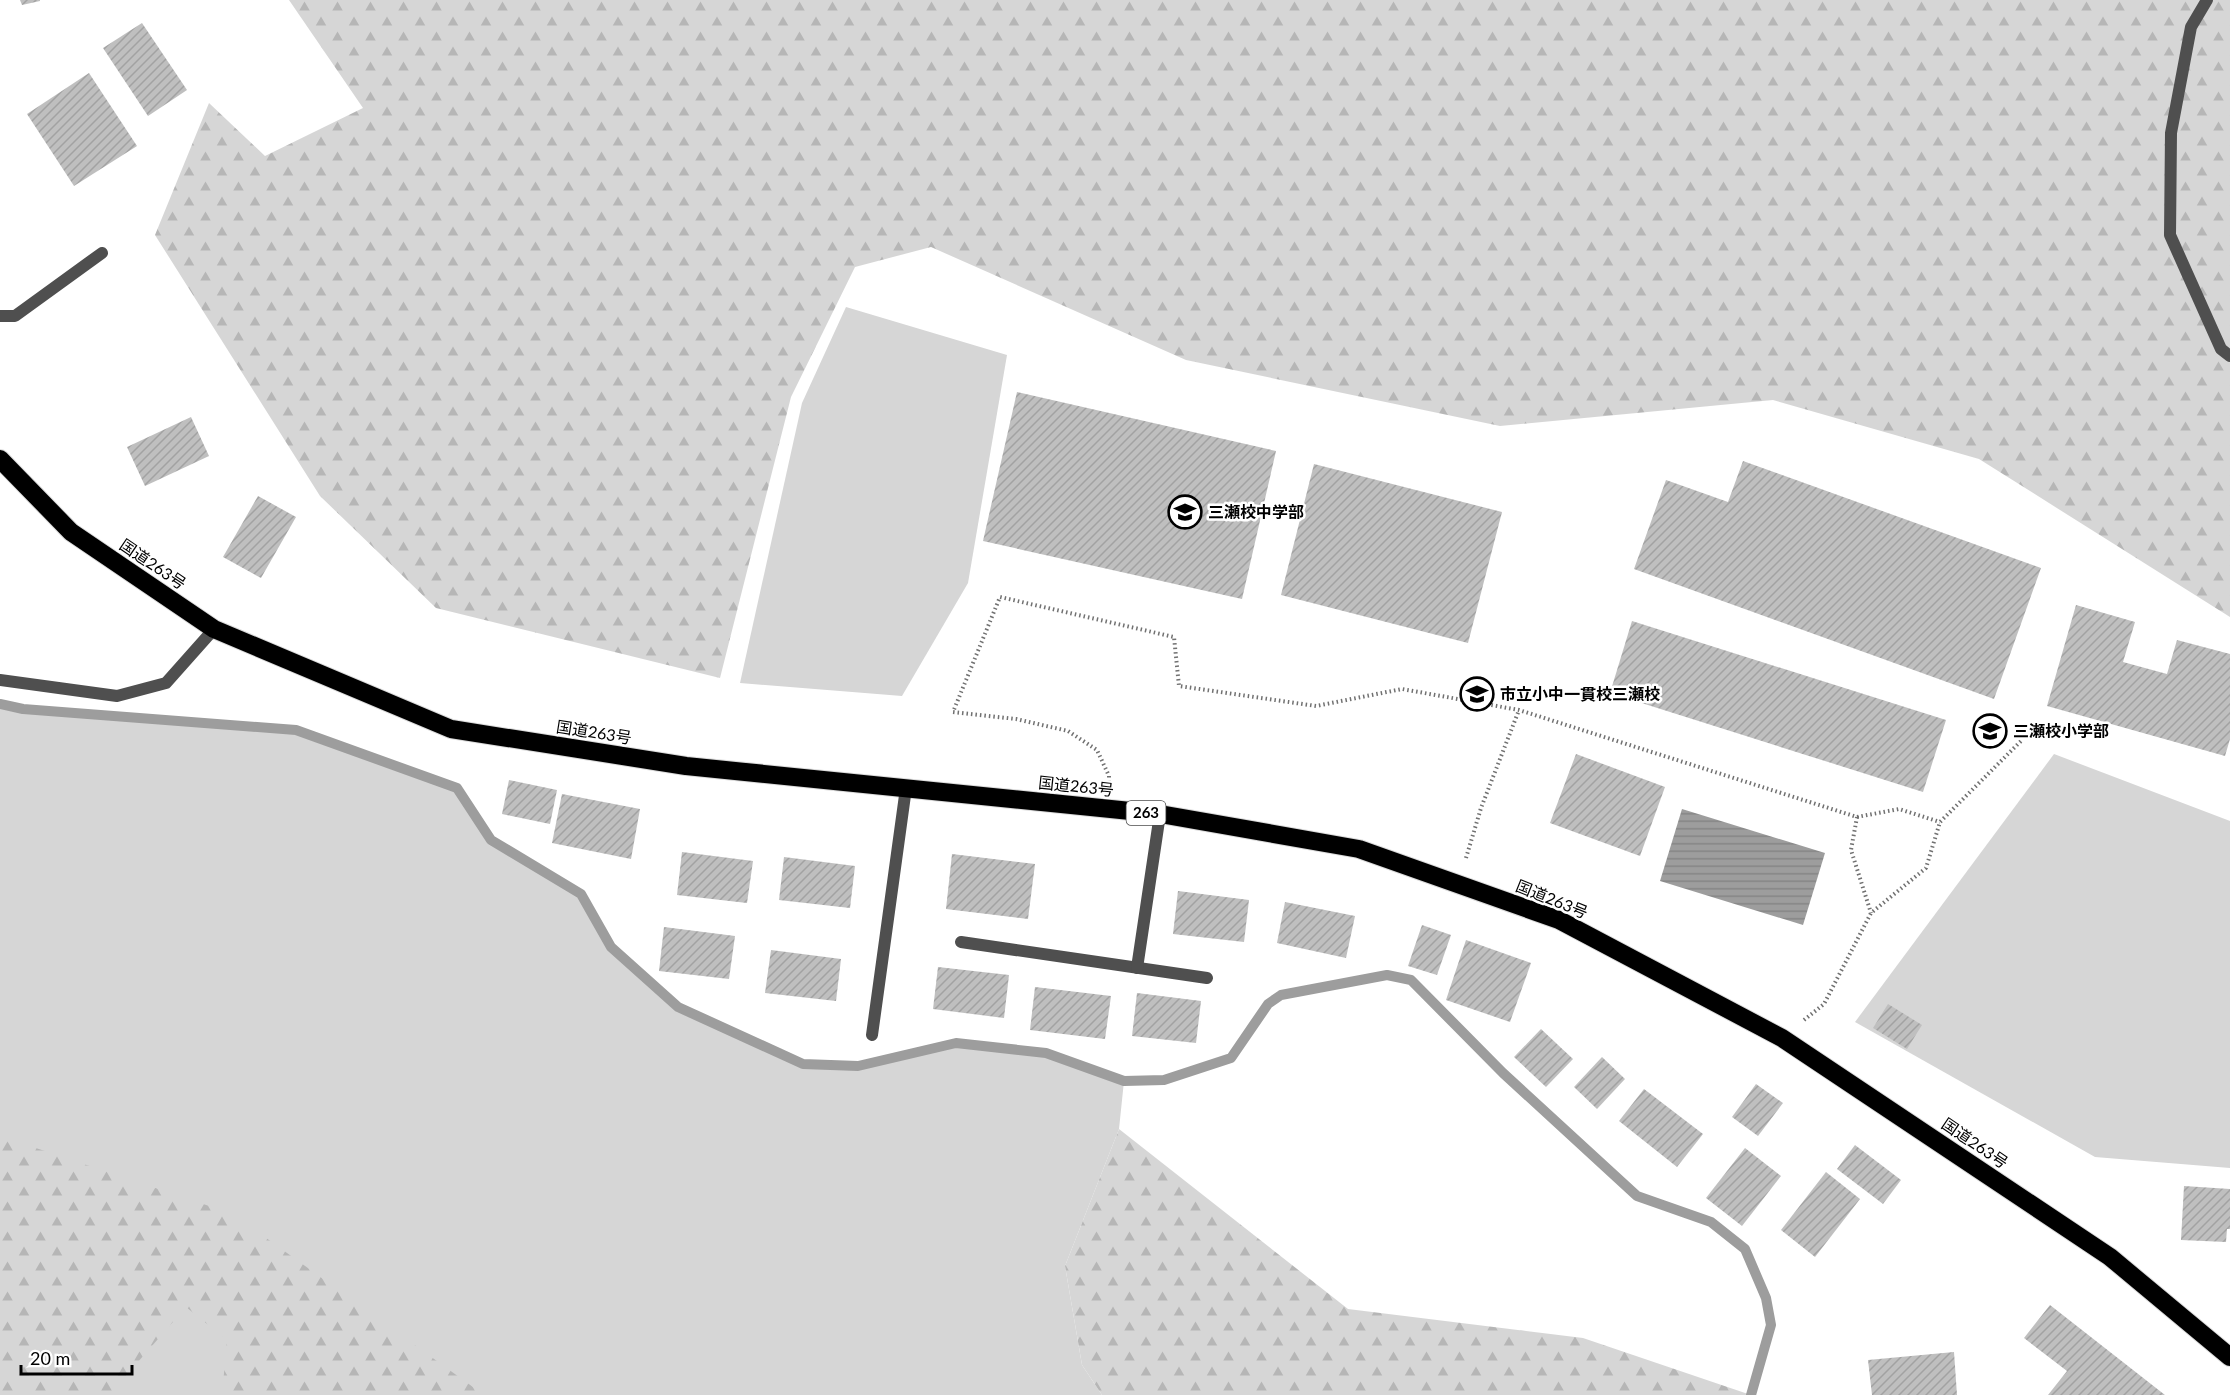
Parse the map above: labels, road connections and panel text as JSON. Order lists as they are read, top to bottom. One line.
{"streets":{"highway":["国道263号","263"]},"places":{"school or university":["三瀬校中学部","市立小中一貫校三瀬校","三瀬校小学部"]},"scale_bar":"20 m"}
